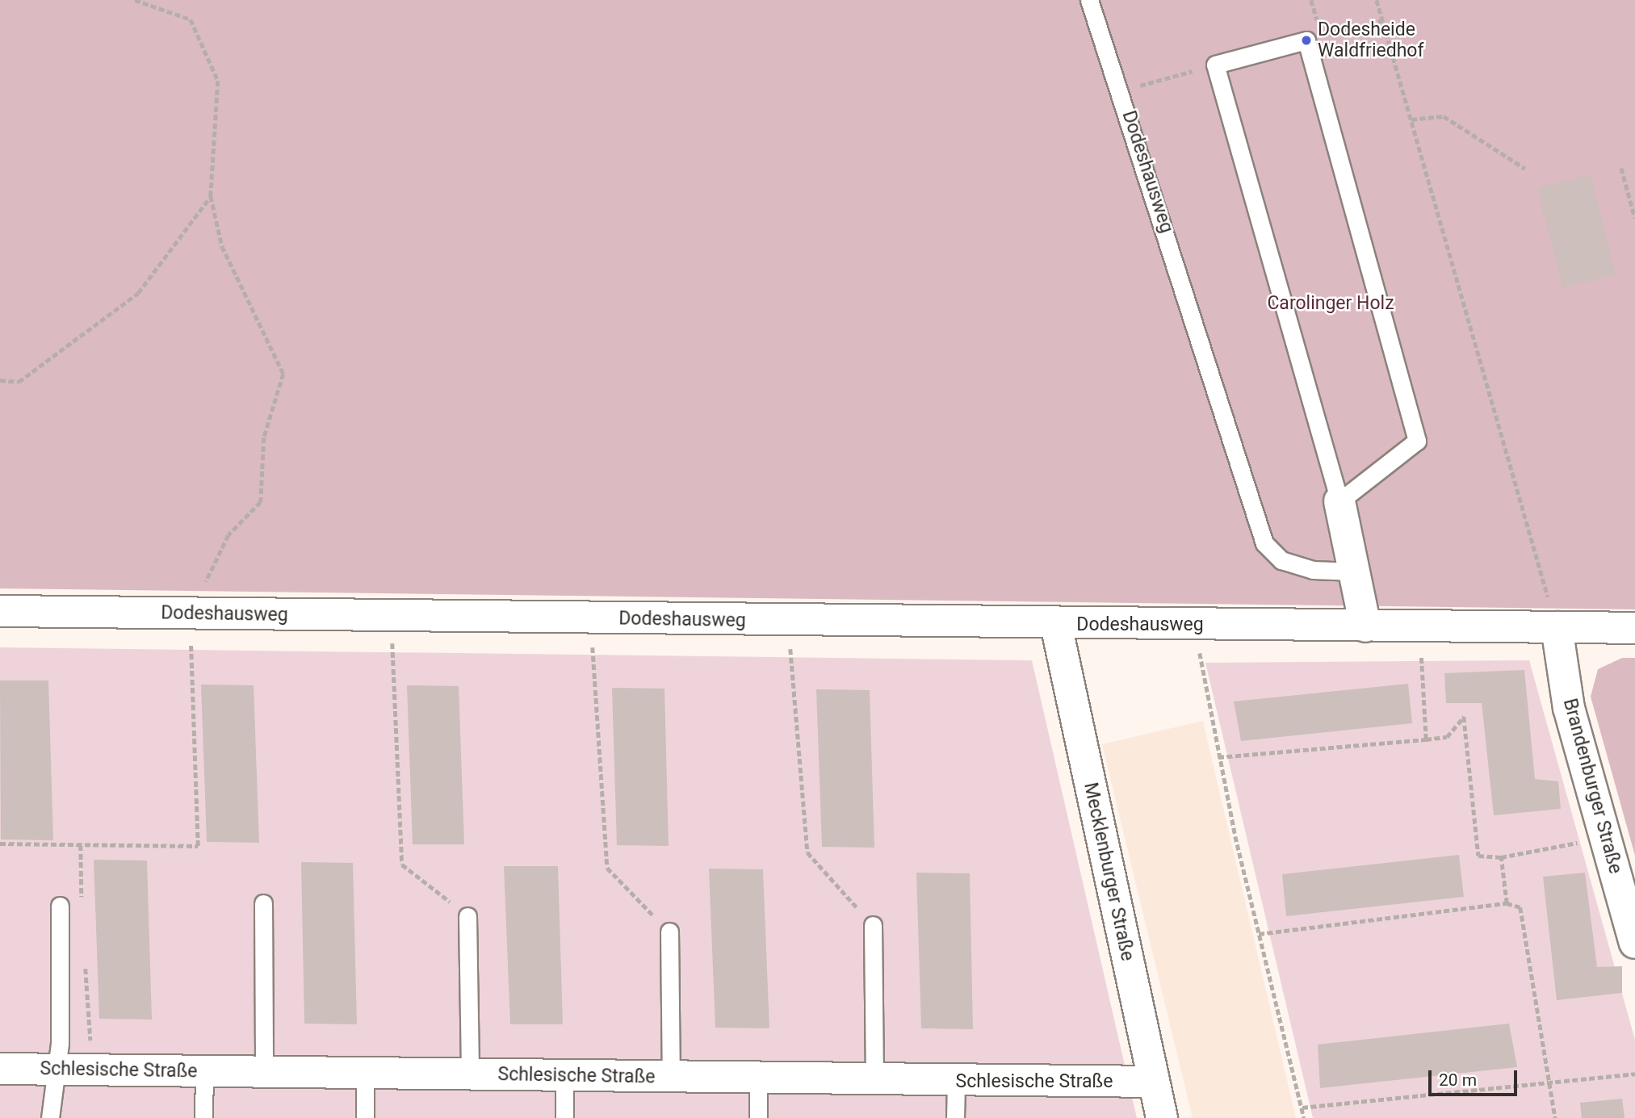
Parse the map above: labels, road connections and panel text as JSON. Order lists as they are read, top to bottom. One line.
{"streets":{"street":["Dodeshausweg","Brandenburger Straße","Mecklenburger Straße","Schlesische Straße"]},"crossings":[["Dodeshausweg","Brandenburger Straße"],["Dodeshausweg","Mecklenburger Straße"],["Mecklenburger Straße","Schlesische Straße"]],"parks":["Carolinger Holz"],"places":["Dodesheide Waldfriedhof"],"scale_bar":"20 m"}
